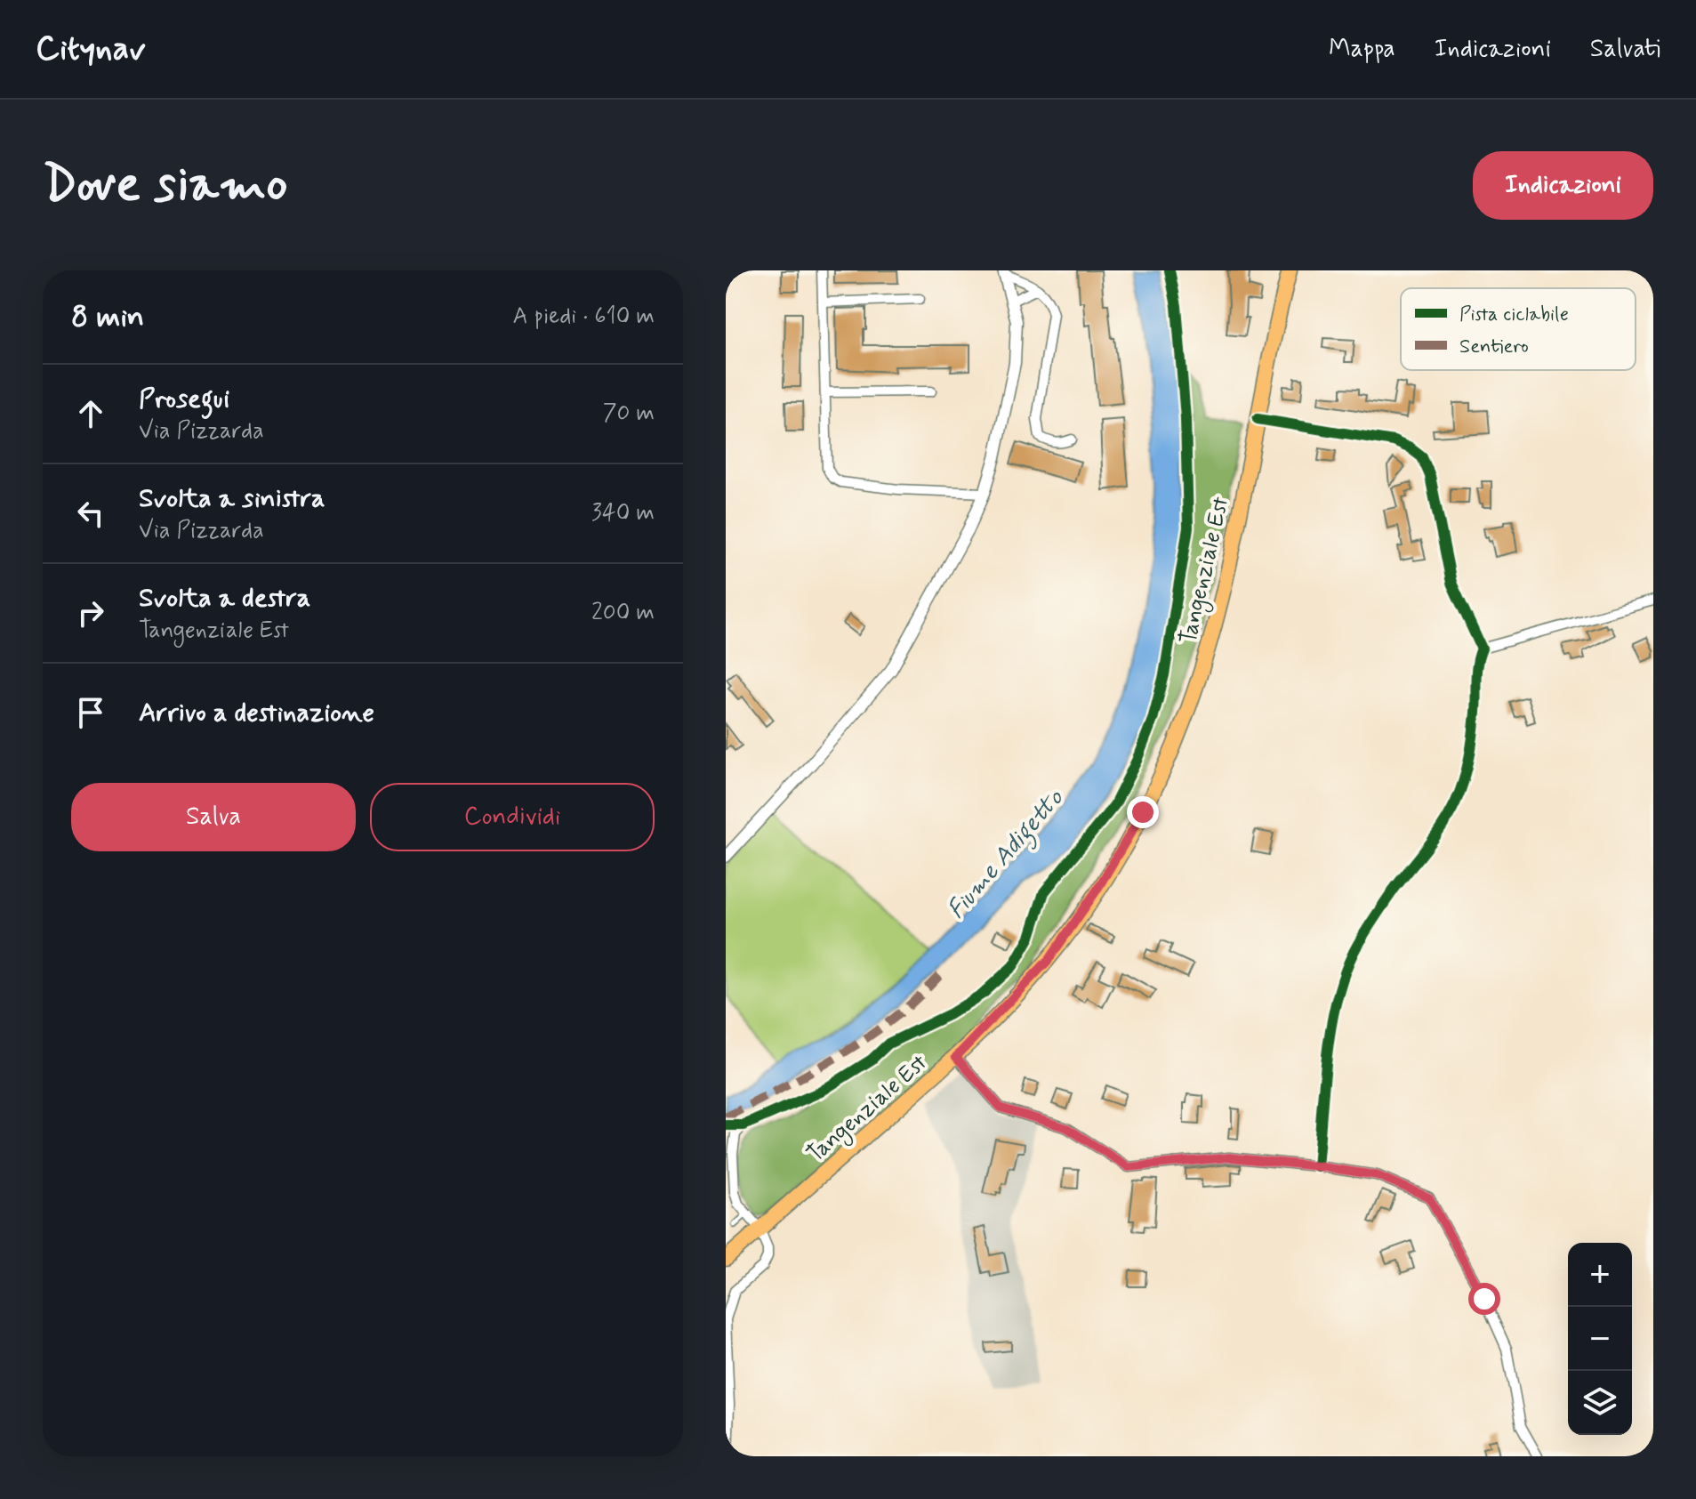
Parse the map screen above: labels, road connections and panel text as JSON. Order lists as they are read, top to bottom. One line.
{"streets":{"main road":["Tangenziale Est"]},"water":["Fiume Adigetto"],"legend":["Pista ciclabile","Sentiero"],"page":{"header":"Citynav","nav":["Mappa","Indicazioni","Salvati"],"buttons":["Indicazioni",["Salva","Condividi"]],"title":"Dove siamo","heading":["8 min","A piedi · 610 m"],"list":[["Prosegui","Via Pizzarda","70 m"],["Svolta a sinistra","Via Pizzarda","340 m"],["Svolta a destra","Tangenziale Est","200 m"],"Arrivo a destinazione"],"map_buttons":["+","−"]}}
